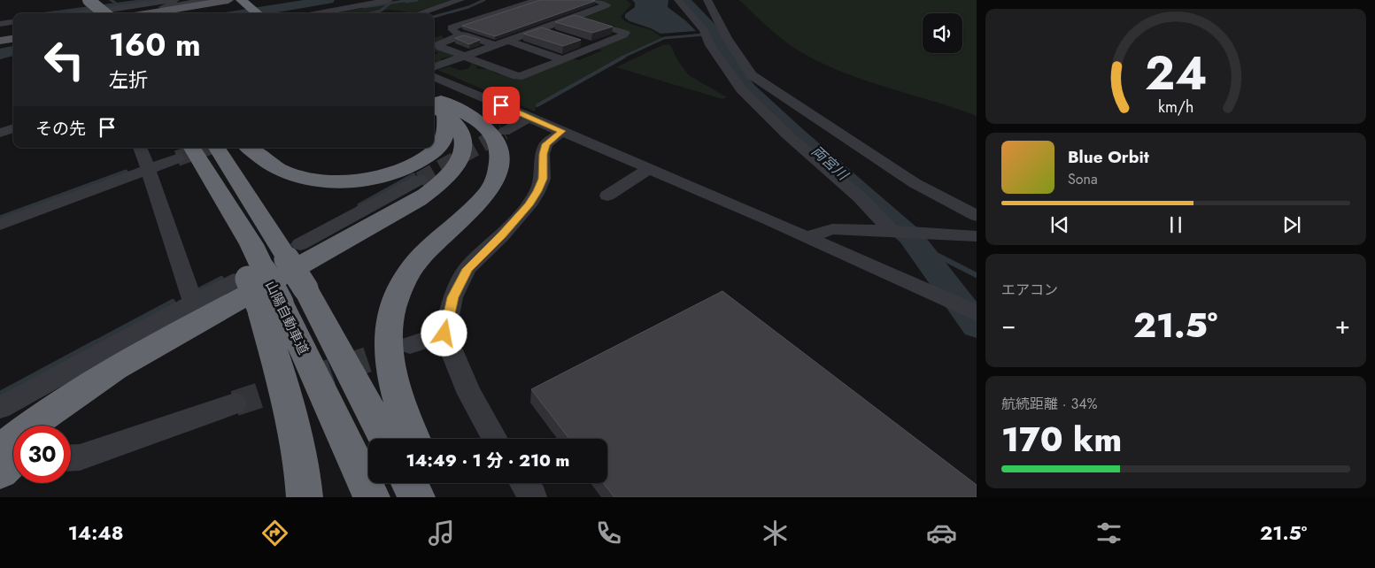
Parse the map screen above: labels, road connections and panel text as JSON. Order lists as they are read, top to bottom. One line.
{"streets":{"highway":["山陽自動車道"]},"water":["両宮川"],"page":{"turn":["160 m","左折"],"then":"その先","song":["Blue Orbit","Sona"],"tile":["エアコン",["航続距離 · 34%","170 km"]],"heat":["−","21.5°","+"],"limit":"30","trip":"14:49 · 1 分 · 210 m","tabs":["14:48","21.5°"],"gauge":["24","km/h"]}}
